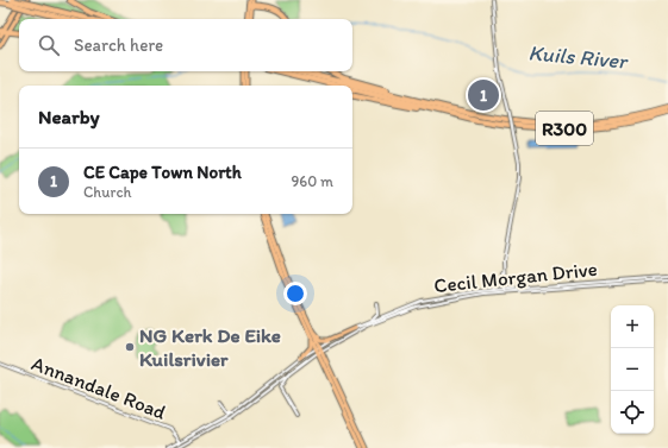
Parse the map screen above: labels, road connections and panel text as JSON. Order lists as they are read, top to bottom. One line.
{"streets":{"highway":["R300"],"street":["Cecil Morgan Drive","Annandale Road"]},"water":["Kuils River"],"places":["NG Kerk De Eike Kuilsrivier"],"page":{"search":"Search here","pins":"1","heading":"Nearby","list":[{"mark":"1","name":"CE Cape Town North","note":"Church","value":"960 m"}],"map_buttons":["+","−"]}}
